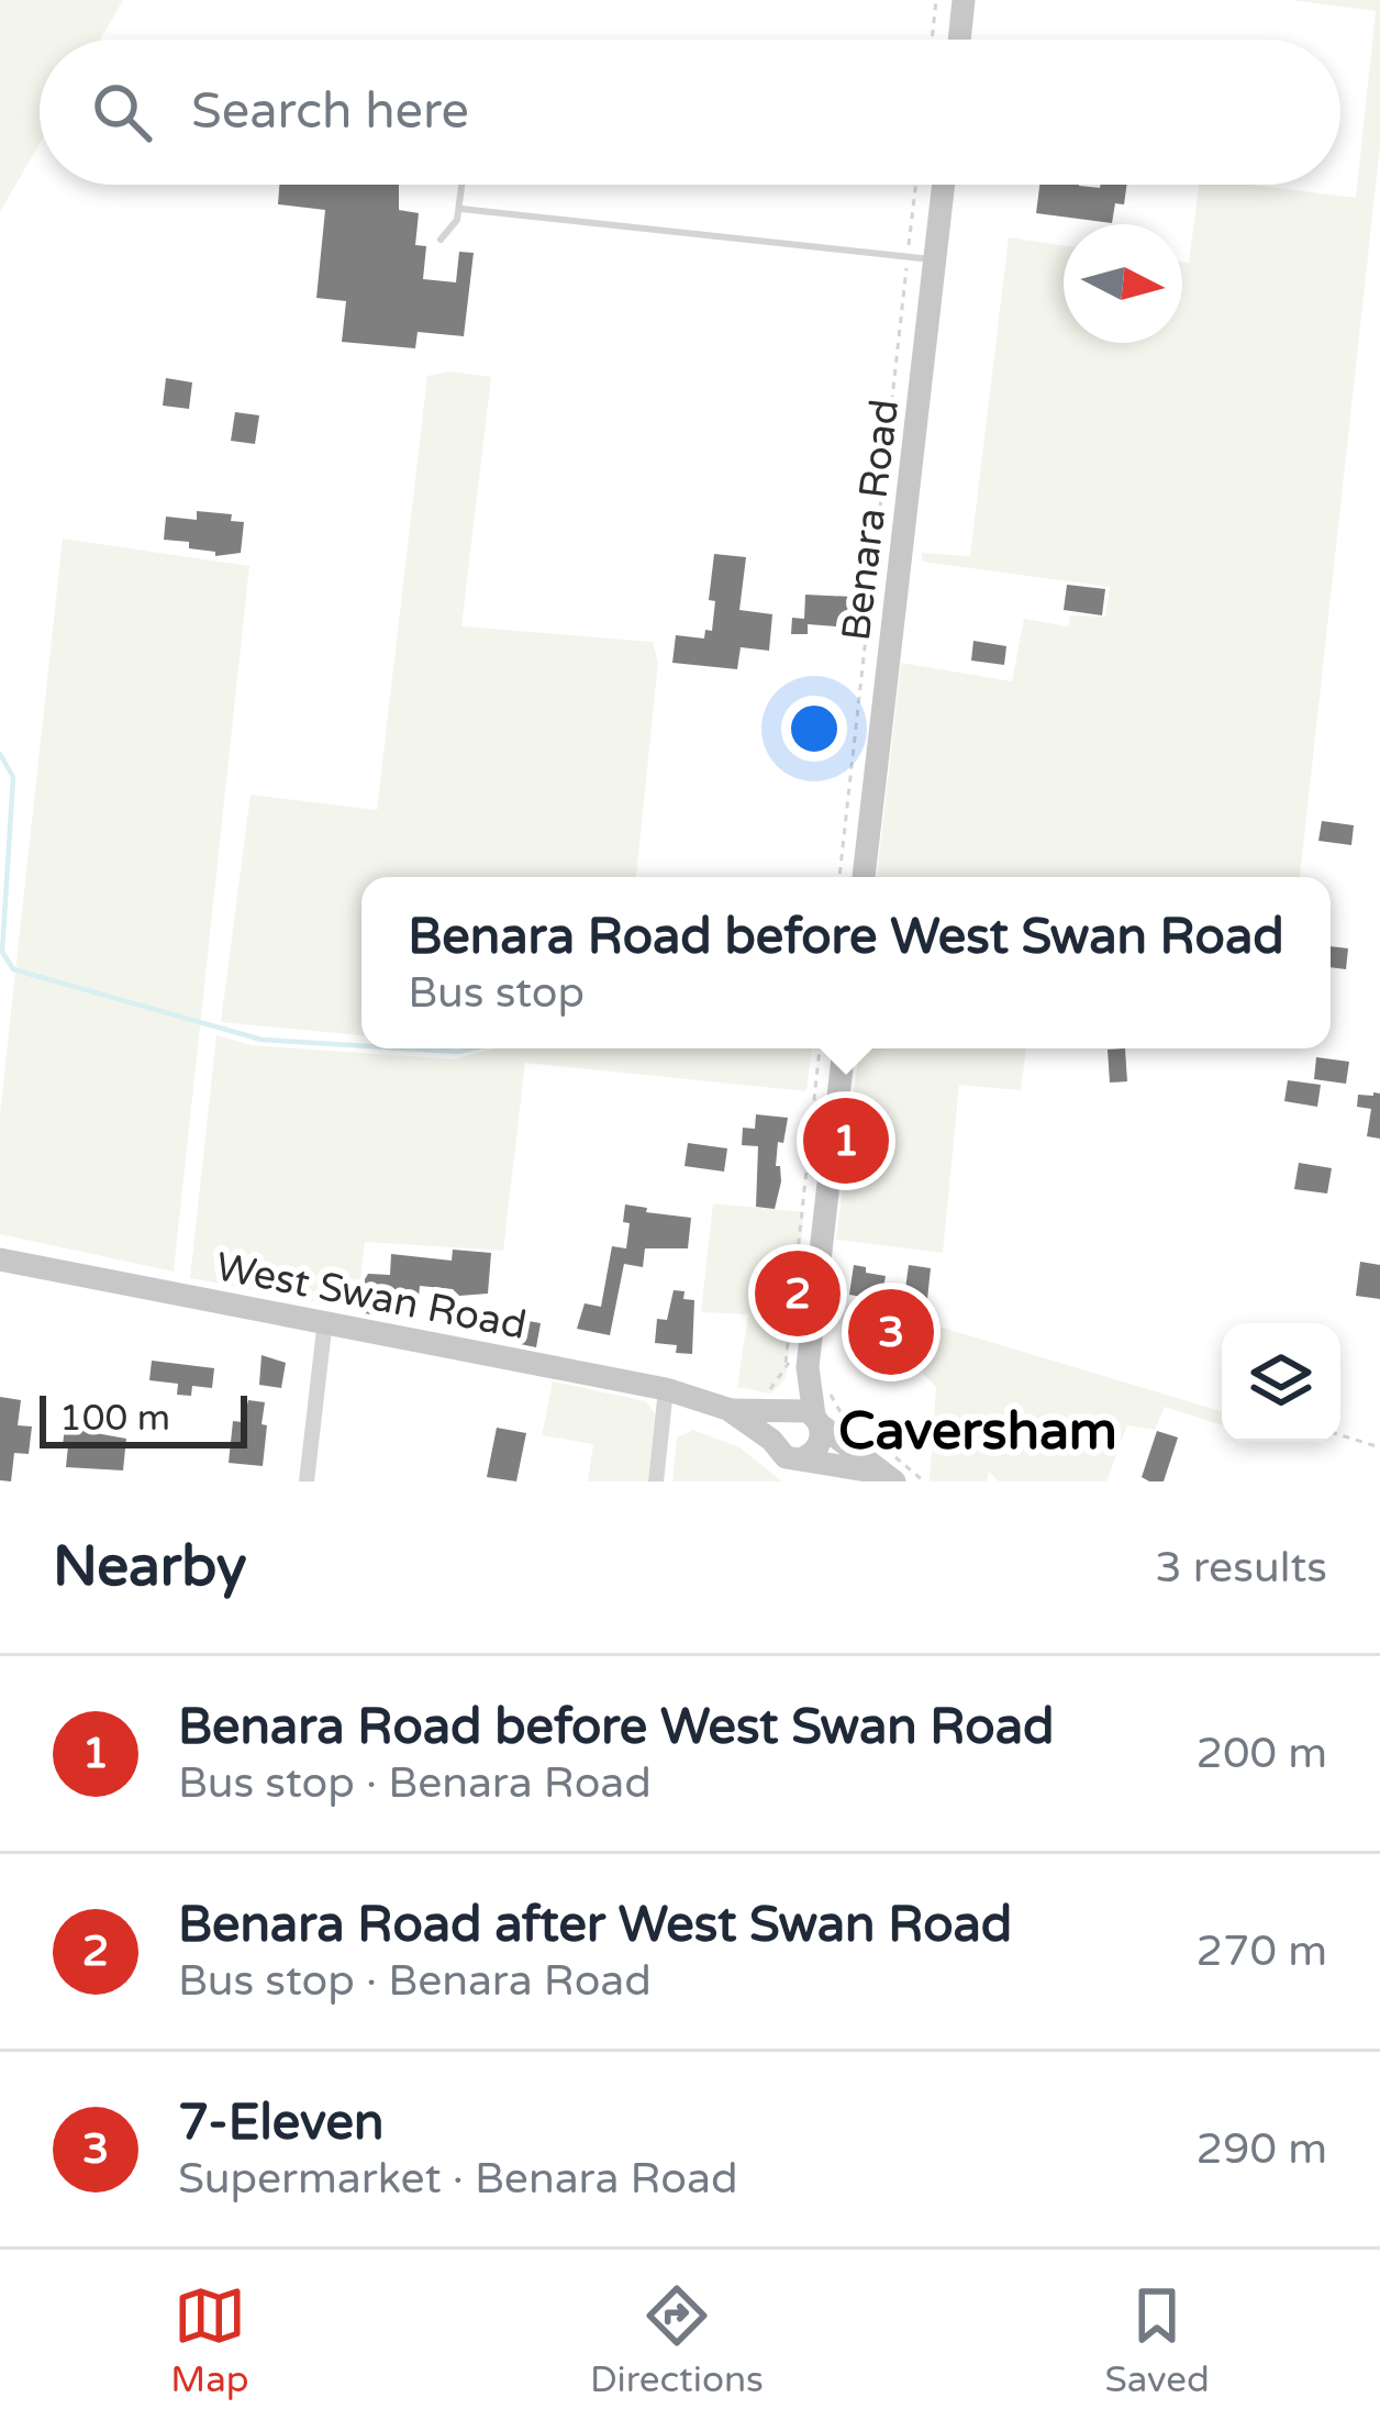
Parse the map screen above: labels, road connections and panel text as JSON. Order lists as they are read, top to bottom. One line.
{"streets":{"main road":["Benara Road","West Swan Road"]},"districts":["Caversham"],"scale_bar":"100 m","north":"right","page":{"search":"Search here","popup":["Benara Road before West Swan Road","Bus stop"],"pins":["1","2","3"],"scale":"100 m","heading":["Nearby","3 results"],"list":[{"mark":"1","name":"Benara Road before West Swan Road","note":"Bus stop · Benara Road","value":"200 m"},{"mark":"2","name":"Benara Road after West Swan Road","note":"Bus stop · Benara Road","value":"270 m"},{"mark":"3","name":"7-Eleven","note":"Supermarket · Benara Road","value":"290 m"}],"nav":["Map","Directions","Saved"]}}
